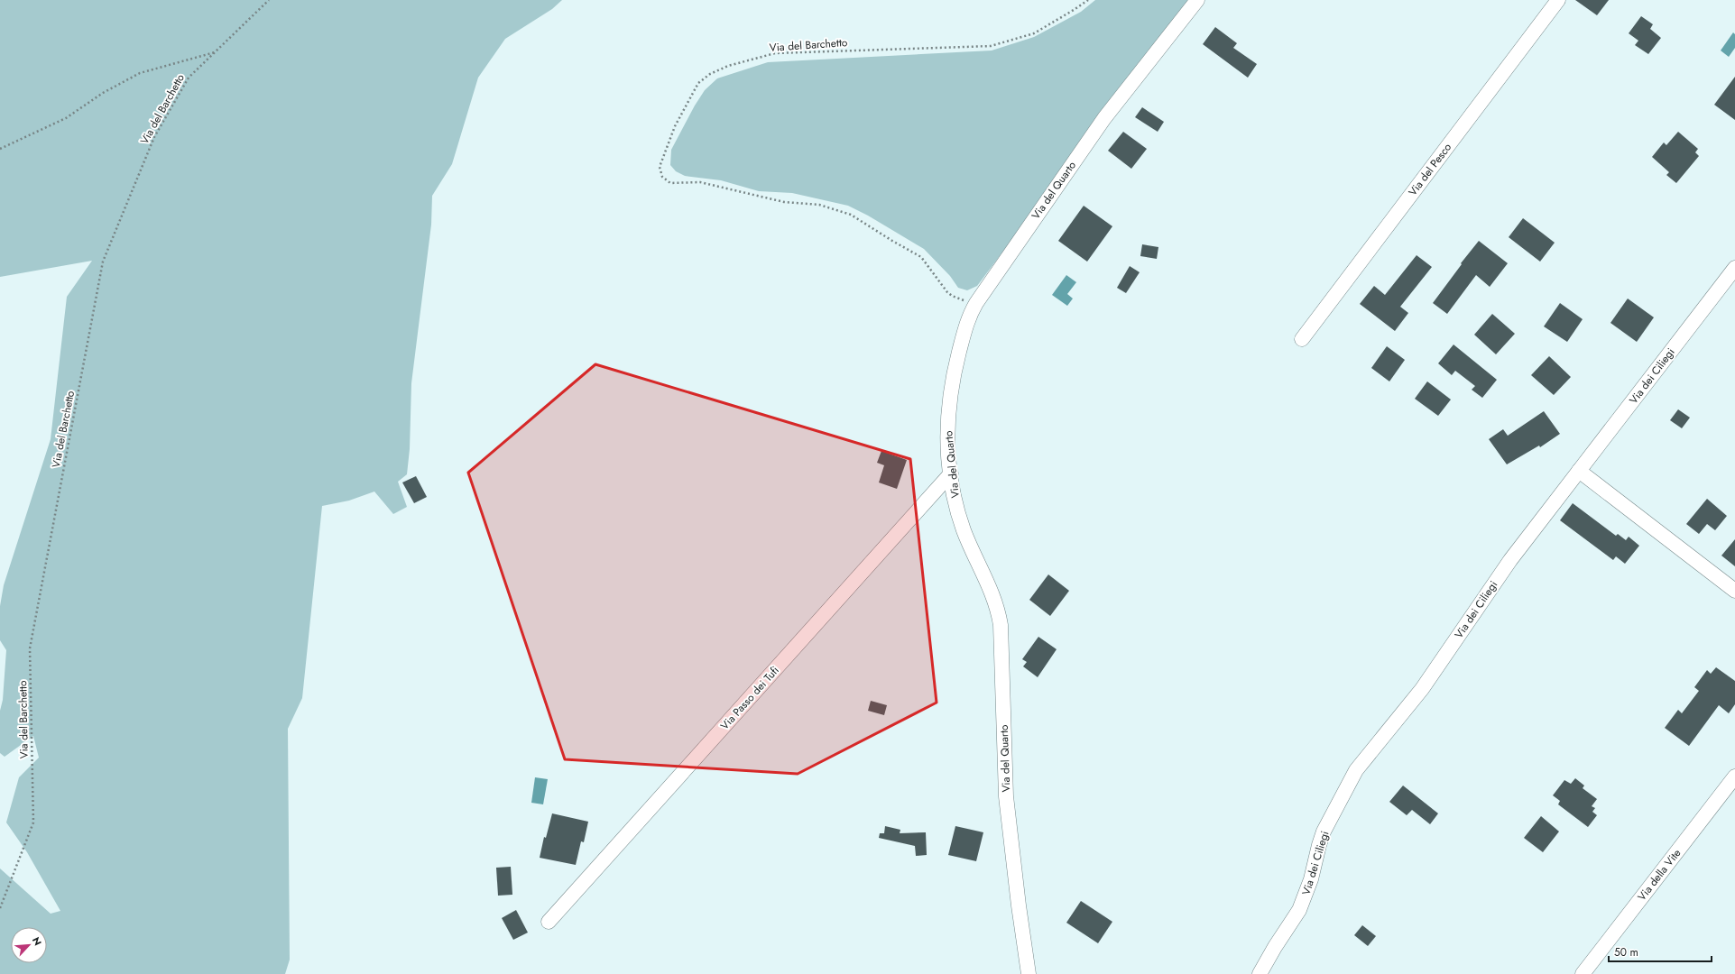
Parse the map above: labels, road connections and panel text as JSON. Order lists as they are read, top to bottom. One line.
{"streets":{"street":["Via del Pesco","Via del Quarto","Via dei Ciliegi","Via Passo dei Tufi","Via della Vite"],"path":["Via del Barchetto"]},"crossings":[["Via del Barchetto","Via del Quarto"],["Via del Quarto","Via Passo dei Tufi"]],"scale_bar":"50 m","north":"top right"}
